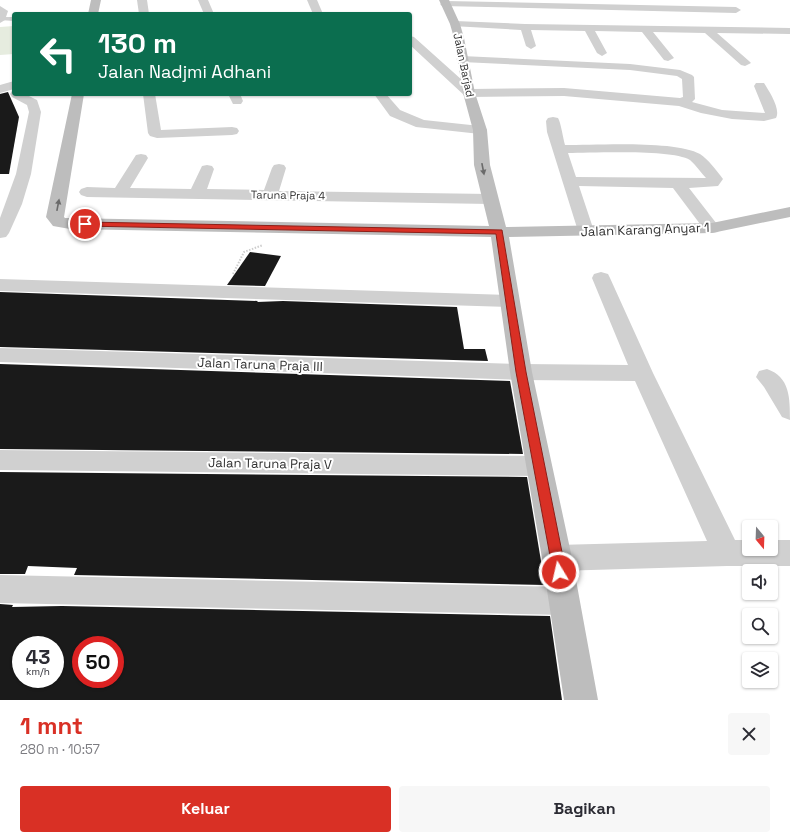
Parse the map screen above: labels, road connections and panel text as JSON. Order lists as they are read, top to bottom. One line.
{"streets":{"main road":["Jalan Barjad","Jalan Karang Anyar 1"],"street":["Taruna Praja 4","Jalan Taruna Praja III","Jalan Taruna Praja V"]},"crossings":[["Jalan Barjad","Taruna Praja 4"],["Jalan Barjad","Jalan Karang Anyar 1"],["Jalan Barjad","Jalan Taruna Praja III"],["Jalan Barjad","Jalan Taruna Praja V"]],"north":"bottom","page":{"turn":["130 m","Jalan Nadjmi Adhani"],"speed":"43 km/h","limit":"50","heading":["1 mnt","280 m · 10:57"],"buttons":["Keluar","Bagikan"]}}
